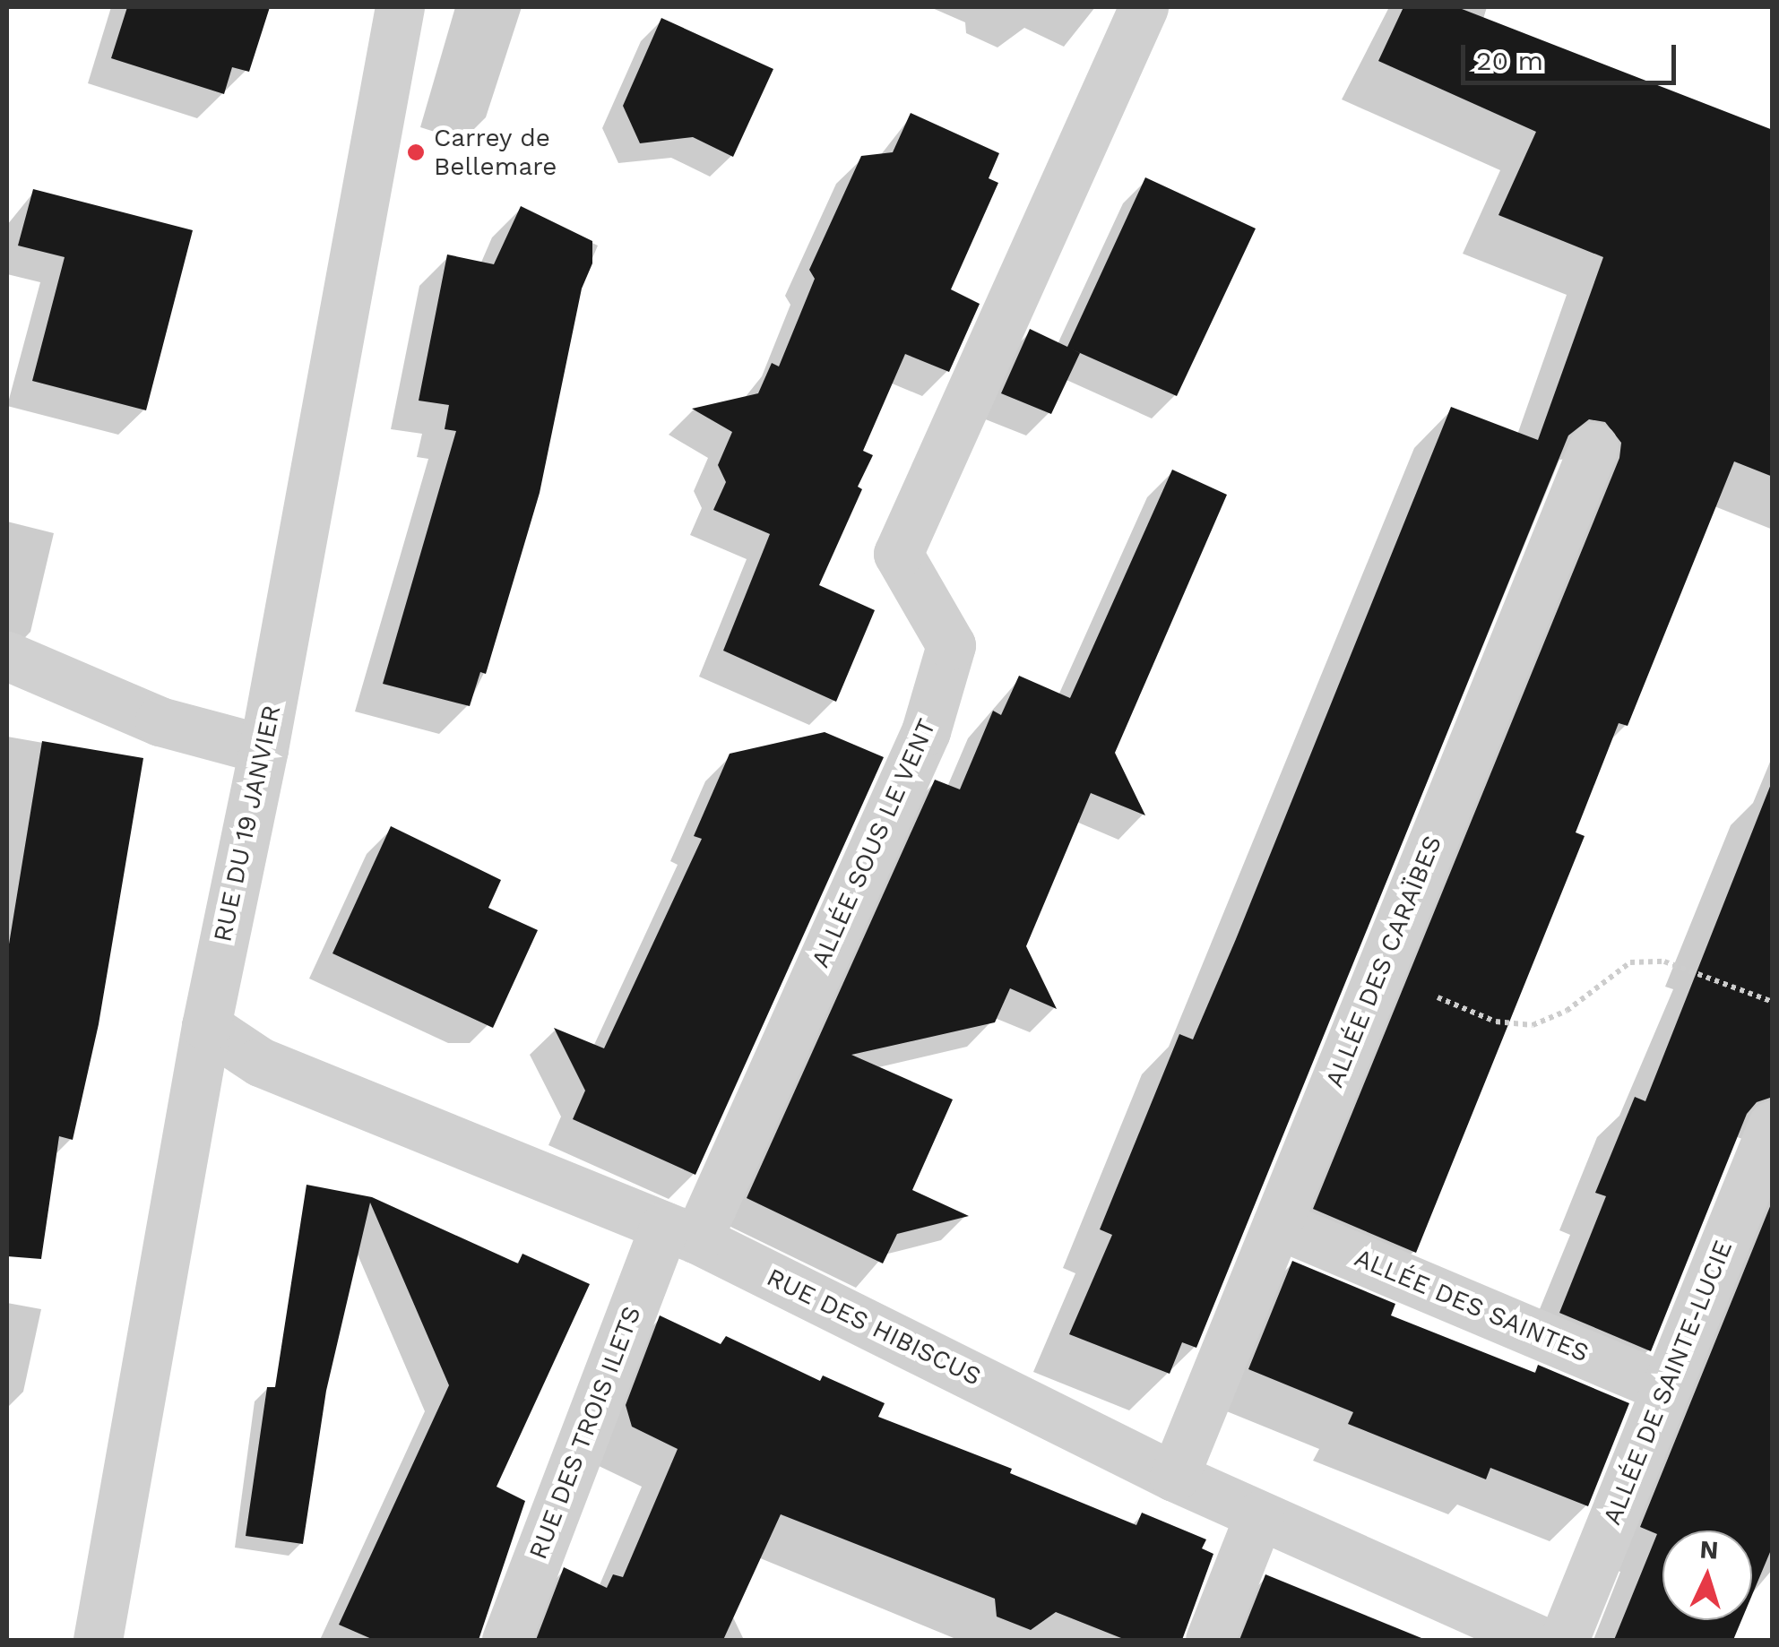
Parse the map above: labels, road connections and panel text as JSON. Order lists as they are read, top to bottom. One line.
{"streets":{"street":["RUE DU 19 JANVIER","ALLÉE SOUS LE VENT","ALLÉE DES CARAÏBES","ALLÉE DES SAINTES","RUE DES HIBISCUS","ALLÉE DE SAINTE-LUCIE","RUE DES TROIS ILETS"]},"crossings":[["RUE DU 19 JANVIER","RUE DES HIBISCUS"],["ALLÉE SOUS LE VENT","RUE DES HIBISCUS"],["ALLÉE SOUS LE VENT","RUE DES TROIS ILETS"],["ALLÉE DES CARAÏBES","ALLÉE DES SAINTES"],["ALLÉE DES CARAÏBES","RUE DES HIBISCUS"],["ALLÉE DES SAINTES","ALLÉE DE SAINTE-LUCIE"],["RUE DES HIBISCUS","RUE DES TROIS ILETS"]],"places":["Carrey de Bellemare"],"scale_bar":"20 m","north":"top"}
